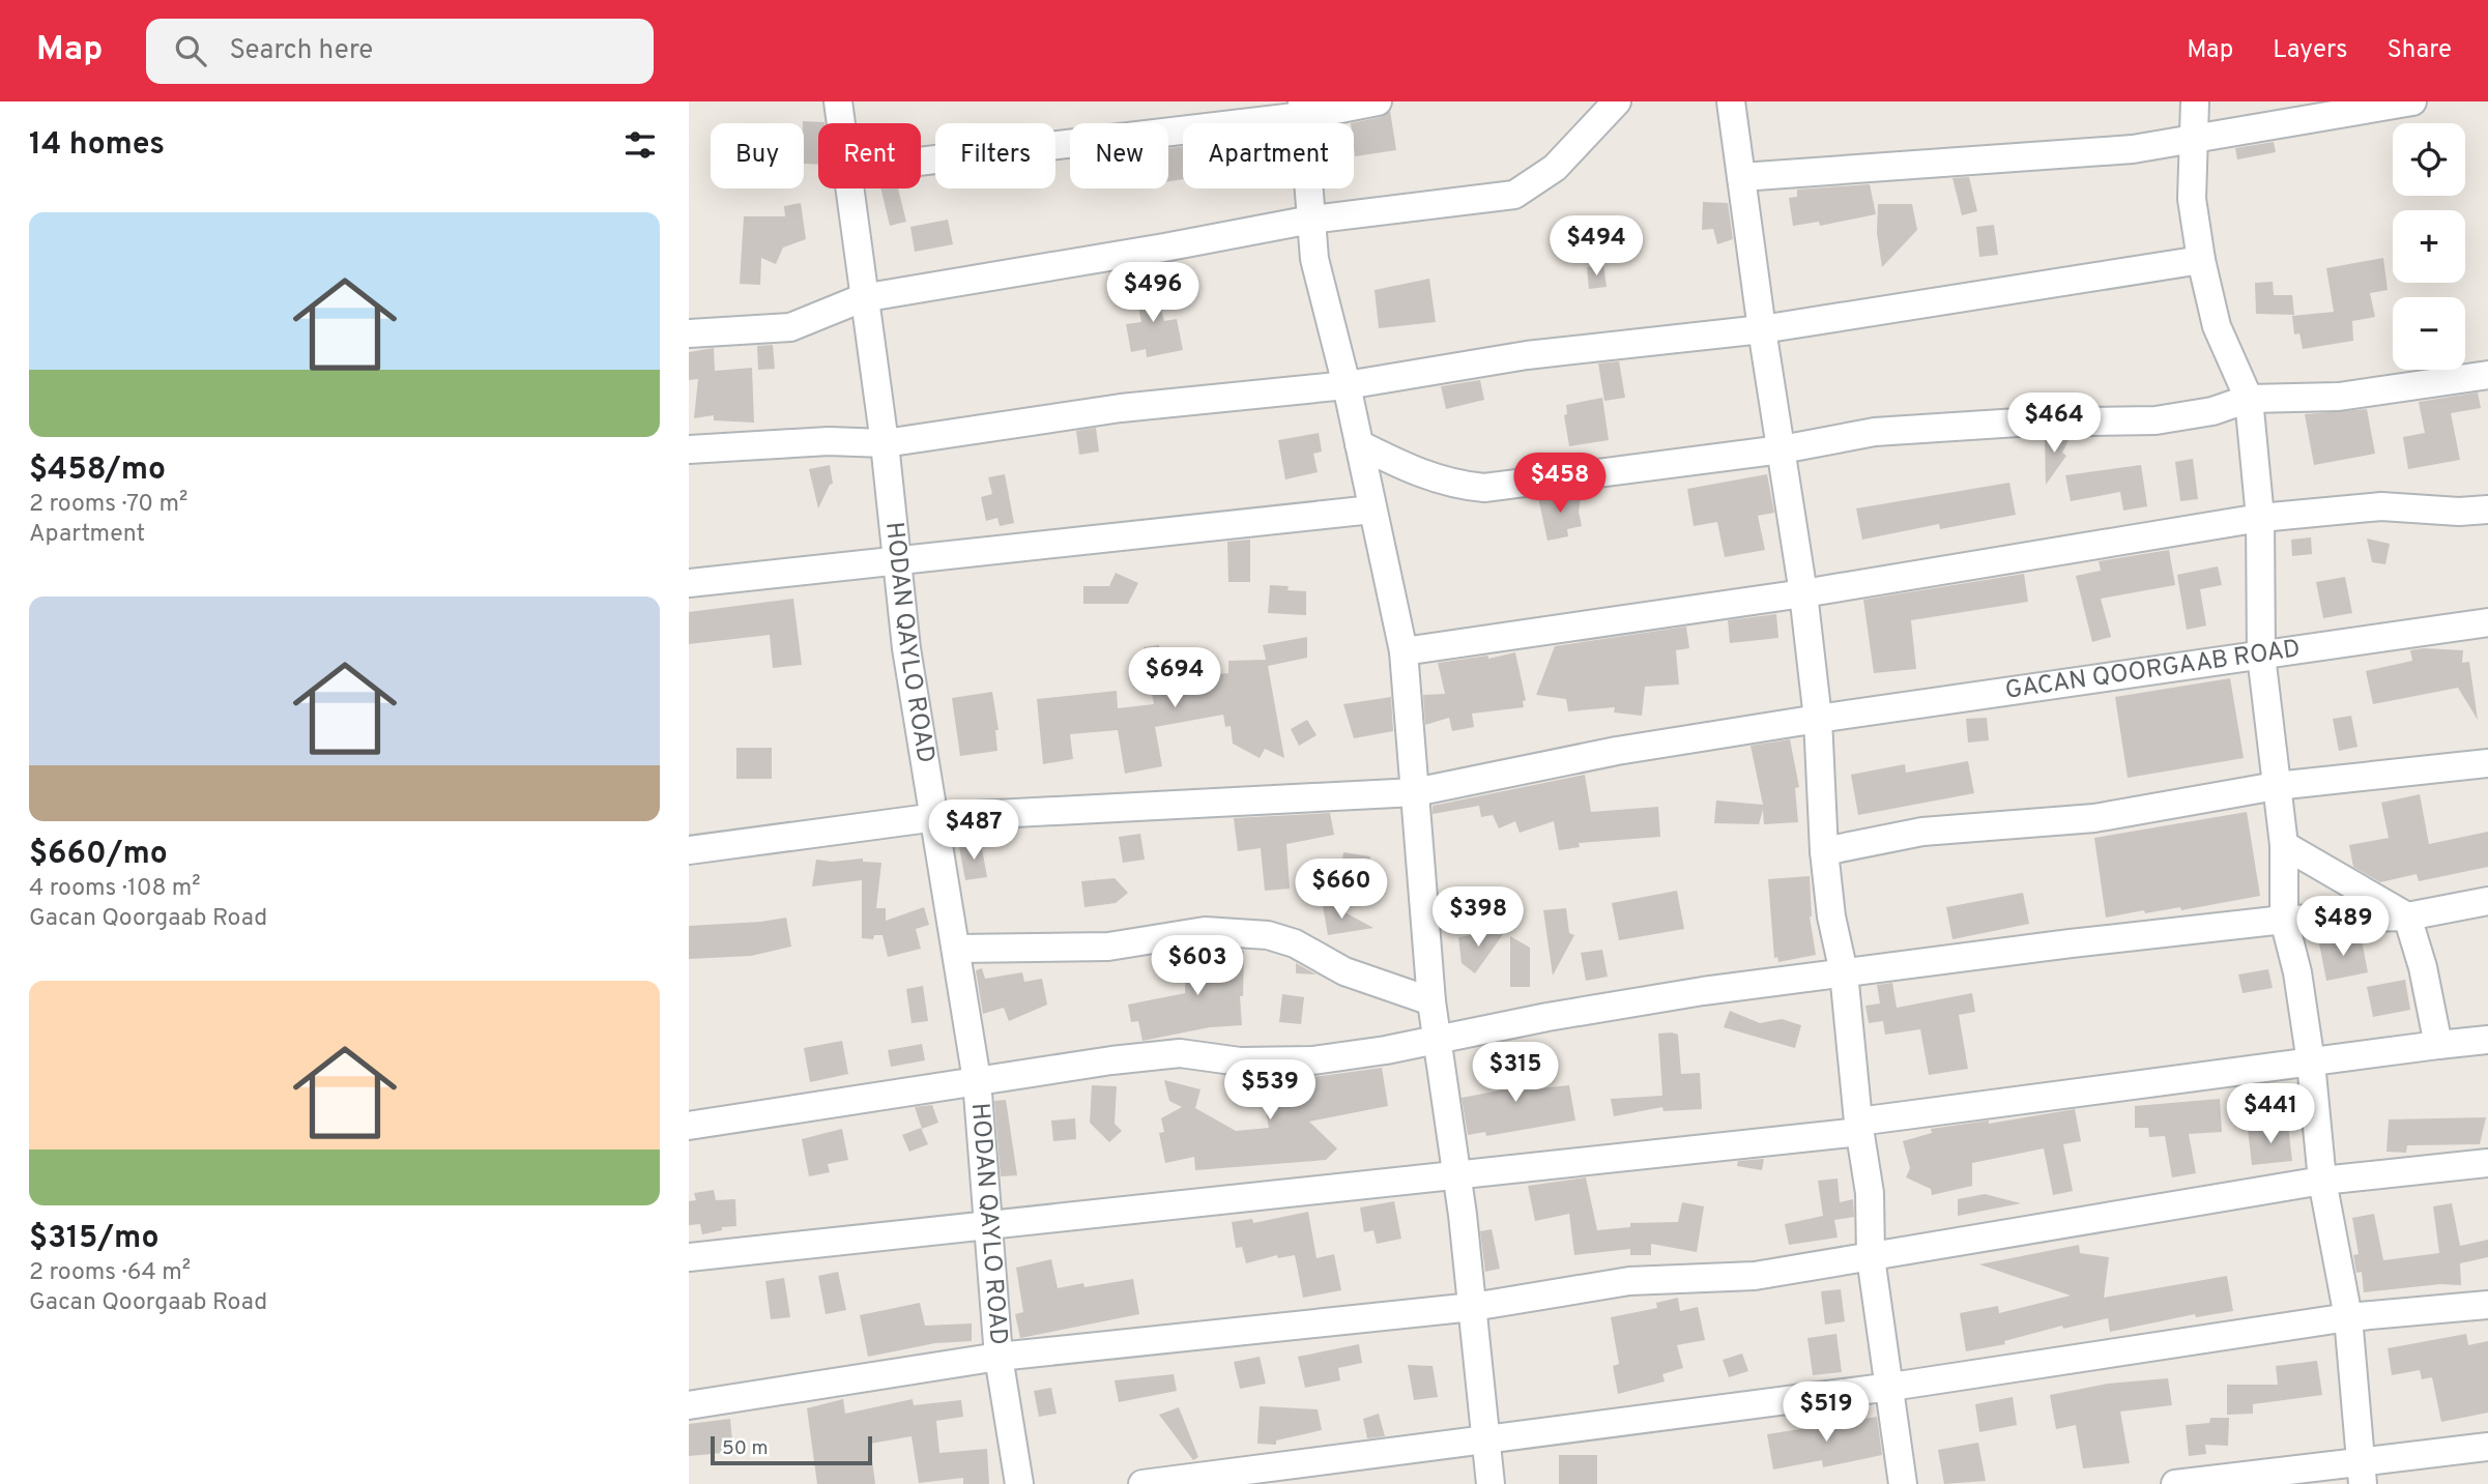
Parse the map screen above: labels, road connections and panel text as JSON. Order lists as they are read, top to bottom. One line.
{"streets":{"street":["HODAN QAYLO ROAD","GACAN QOORGAAB ROAD"]},"crossings":[["HODAN QAYLO ROAD","GACAN QOORGAAB ROAD"]],"scale_bar":"50 m","page":{"header":"Map","search":"Search here","nav":["Map","Layers","Share"],"heading":"14 homes","map_buttons":["+","−"],"chip":["Buy","Rent","Filters","New","Apartment"],"list":[{"name":"$458/mo","note":"2 rooms · 70 m² · Apartment"},{"name":"$660/mo","note":"4 rooms · 108 m² · Gacan Qoorgaab Road"},{"name":"$315/mo","note":"2 rooms · 64 m² · Gacan Qoorgaab Road"}],"price":["$494","$496","$464","$458","$694","$487","$660","$398","$489","$603","$315","$539","$441","$519"],"scale":"50 m"}}
